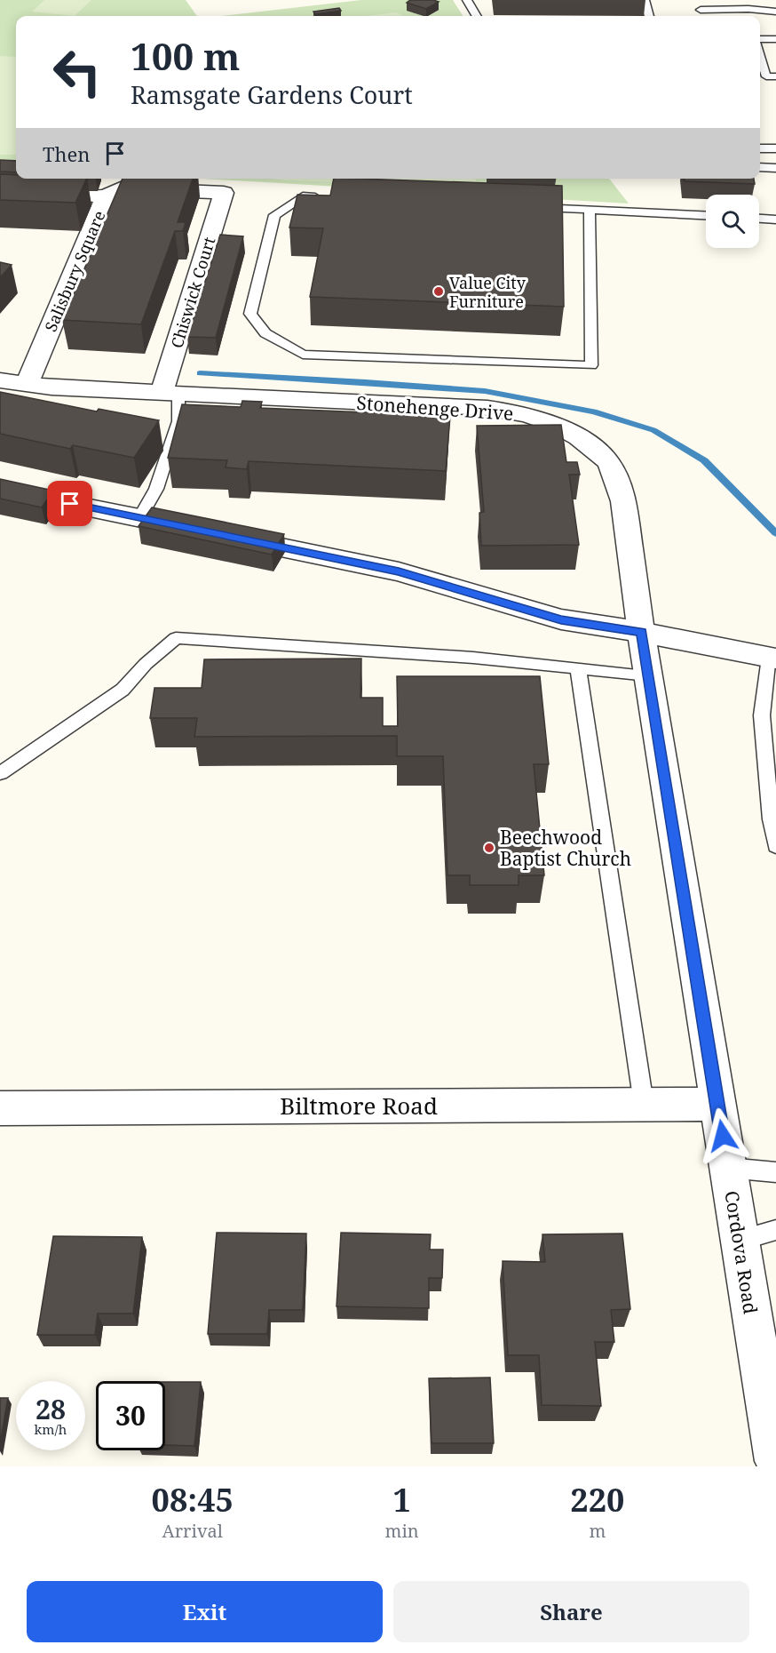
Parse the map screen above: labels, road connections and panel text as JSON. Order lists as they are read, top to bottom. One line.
{"streets":{"street":["Salisbury Square","Chiswick Court","Stonehenge Drive","Biltmore Road","Cordova Road"]},"crossings":[["Salisbury Square","Chiswick Court"],["Salisbury Square","Stonehenge Drive"],["Chiswick Court","Stonehenge Drive"],["Stonehenge Drive","Cordova Road"],["Biltmore Road","Cordova Road"]],"places":["Value City Furniture","Beechwood Baptist Church"],"page":{"turn":["100 m","Ramsgate Gardens Court"],"then":"Then","speed":"28 km/h","limit":"30","eta":["08:45","Arrival","1","min","220","m"],"buttons":["Exit","Share"]}}
